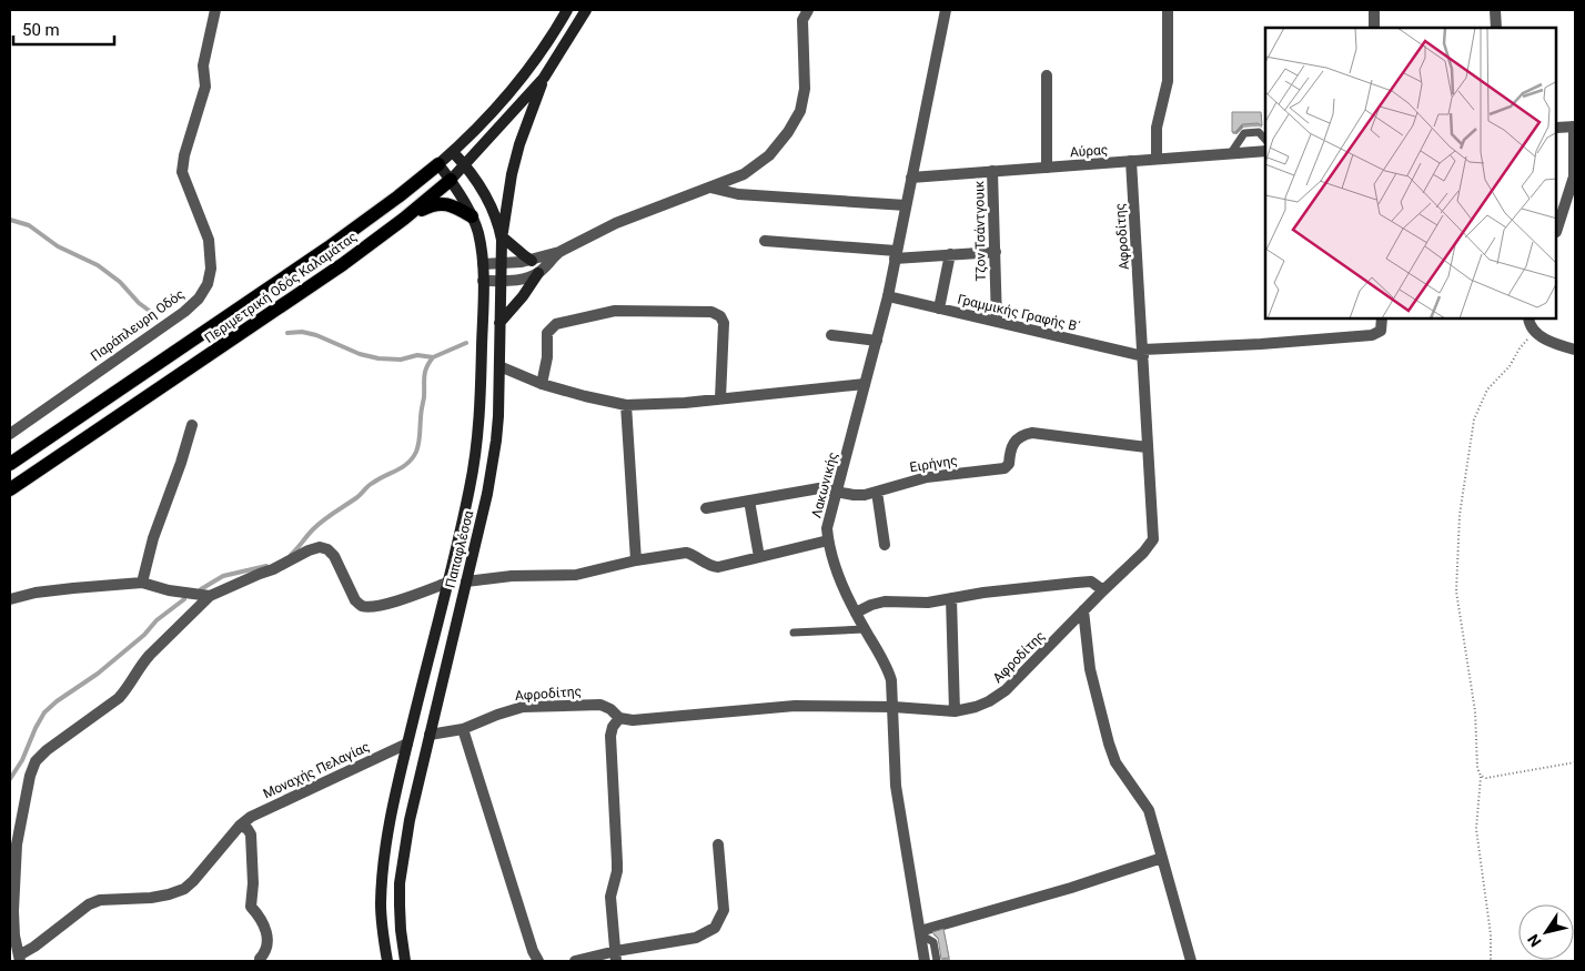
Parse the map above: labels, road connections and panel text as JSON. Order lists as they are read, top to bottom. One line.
{"streets":{"main road":["Περιμετρική Οδός Καλαμάτας","Παπαφλέσσα"],"street":["Αύρας","Τζον Τσάντγουικ","Αφροδίτης","Γραμμικής Γραφής Β΄","Παράπλευρη Οδός","Ειρήνης","Λακωνικής","Μοναχής Πελαγίας"]},"crossings":[["Αύρας","Τζον Τσάντγουικ"],["Αύρας","Αφροδίτης"],["Αύρας","Λακωνικής"],["Τζον Τσάντγουικ","Γραμμικής Γραφής Β΄"],["Αφροδίτης","Γραμμικής Γραφής Β΄"],["Αφροδίτης","Ειρήνης"],["Αφροδίτης","Λακωνικής"],["Αφροδίτης","Παπαφλέσσα"],["Περιμετρική Οδός Καλαμάτας","Παπαφλέσσα"],["Γραμμικής Γραφής Β΄","Λακωνικής"],["Ειρήνης","Λακωνικής"],["Παπαφλέσσα","Μοναχής Πελαγίας"]],"scale_bar":"50 m","north":"bottom left"}
